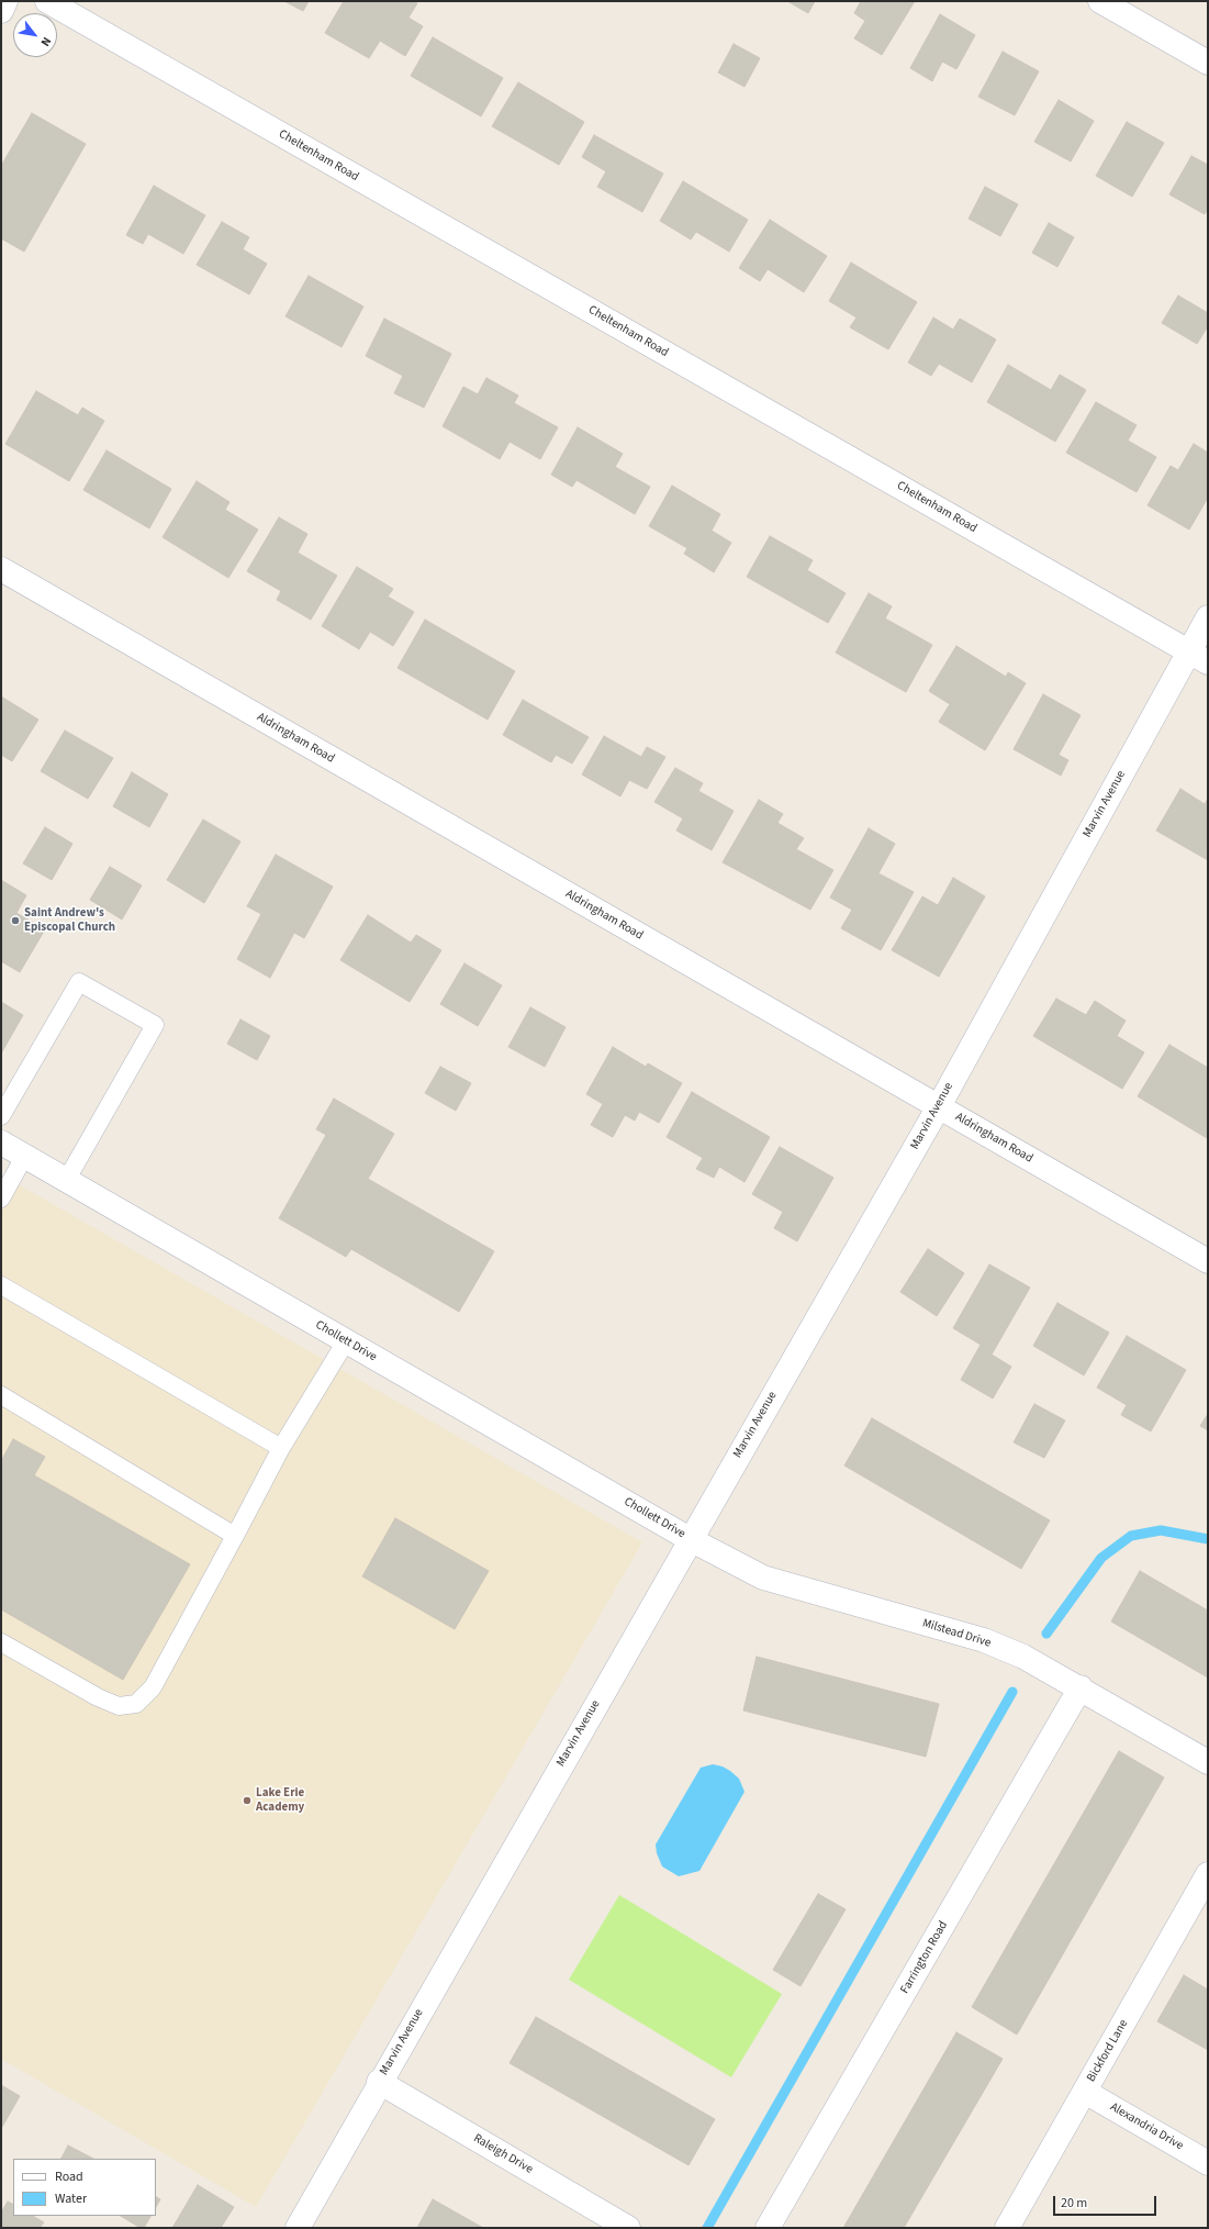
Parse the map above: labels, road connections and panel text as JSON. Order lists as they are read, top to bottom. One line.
{"streets":{"street":["Cheltenham Road","Aldringham Road","Marvin Avenue","Chollett Drive","Milstead Drive","Farrington Road","Bickford Lane","Alexandria Drive","Raleigh Drive"]},"crossings":[["Cheltenham Road","Marvin Avenue"],["Aldringham Road","Marvin Avenue"],["Marvin Avenue","Chollett Drive"],["Marvin Avenue","Milstead Drive"],["Marvin Avenue","Raleigh Drive"],["Chollett Drive","Milstead Drive"],["Milstead Drive","Farrington Road"],["Bickford Lane","Alexandria Drive"]],"places":["Saint Andrew's Episcopal Church","Lake Erie Academy"],"legend":["Road","Water"],"scale_bar":"20 m","north":"bottom right"}
